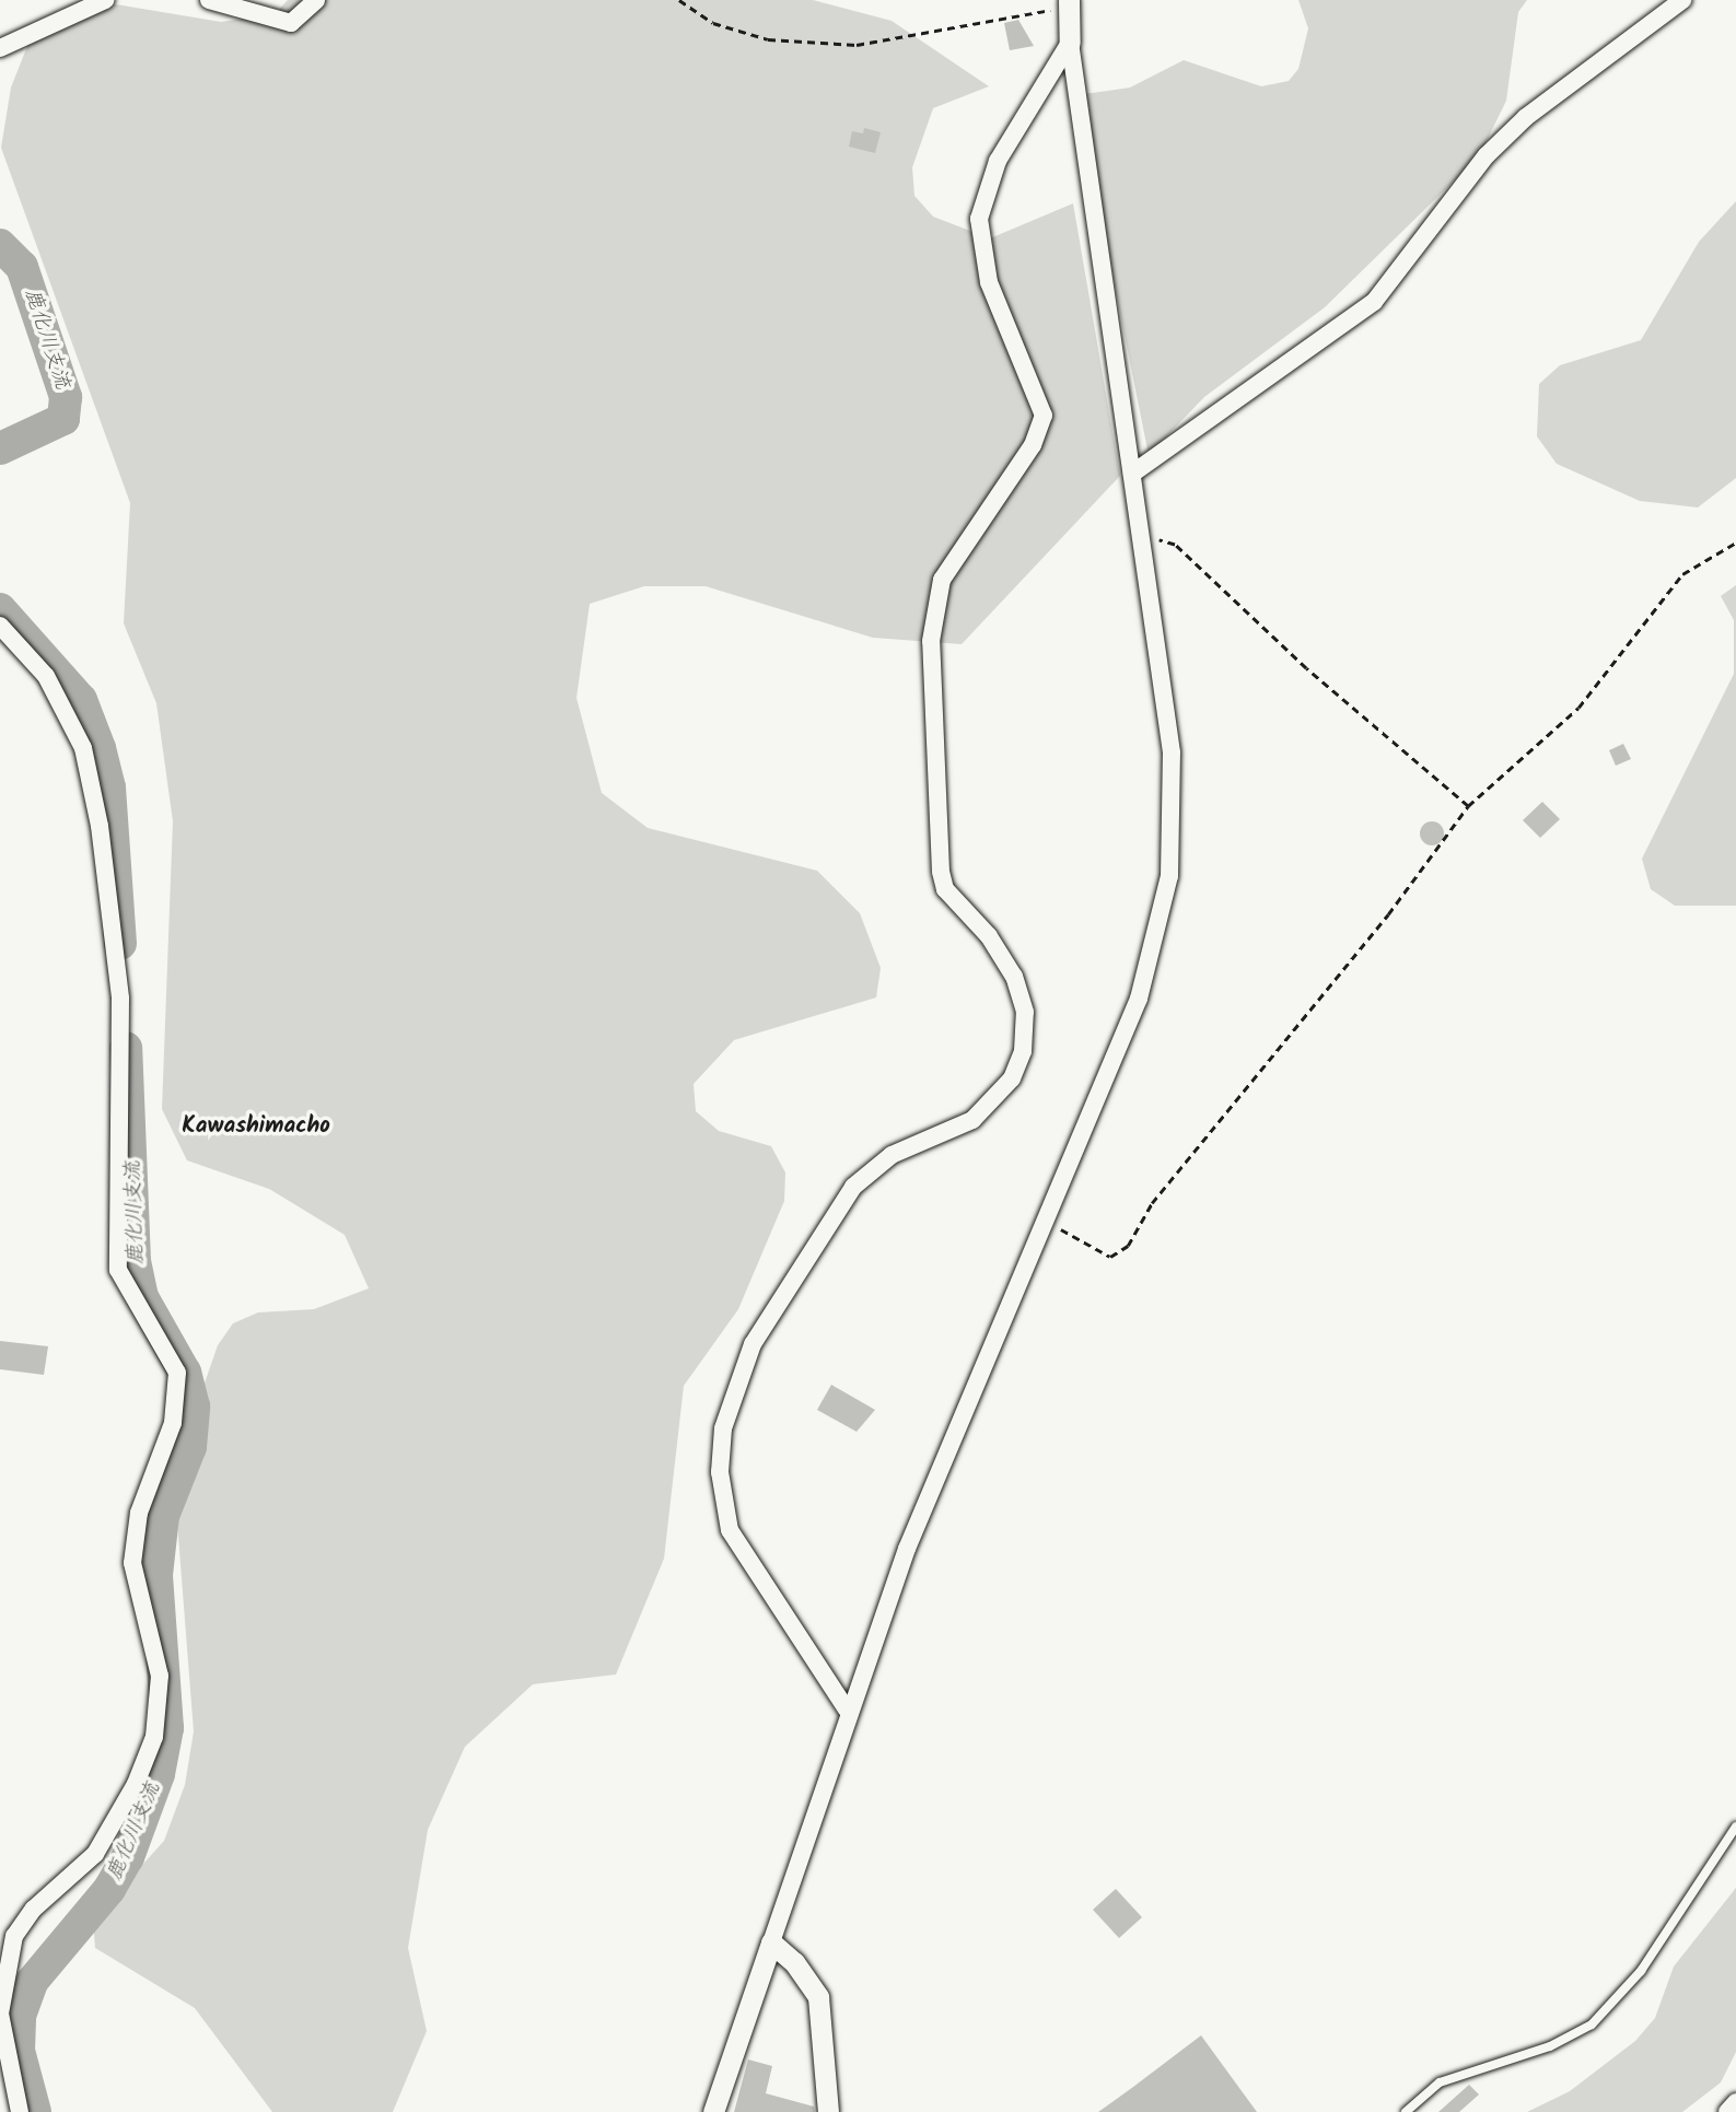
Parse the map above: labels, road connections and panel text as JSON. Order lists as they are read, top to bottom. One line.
{"districts":["Kawashimacho"],"water":["鹿化川支流"]}
